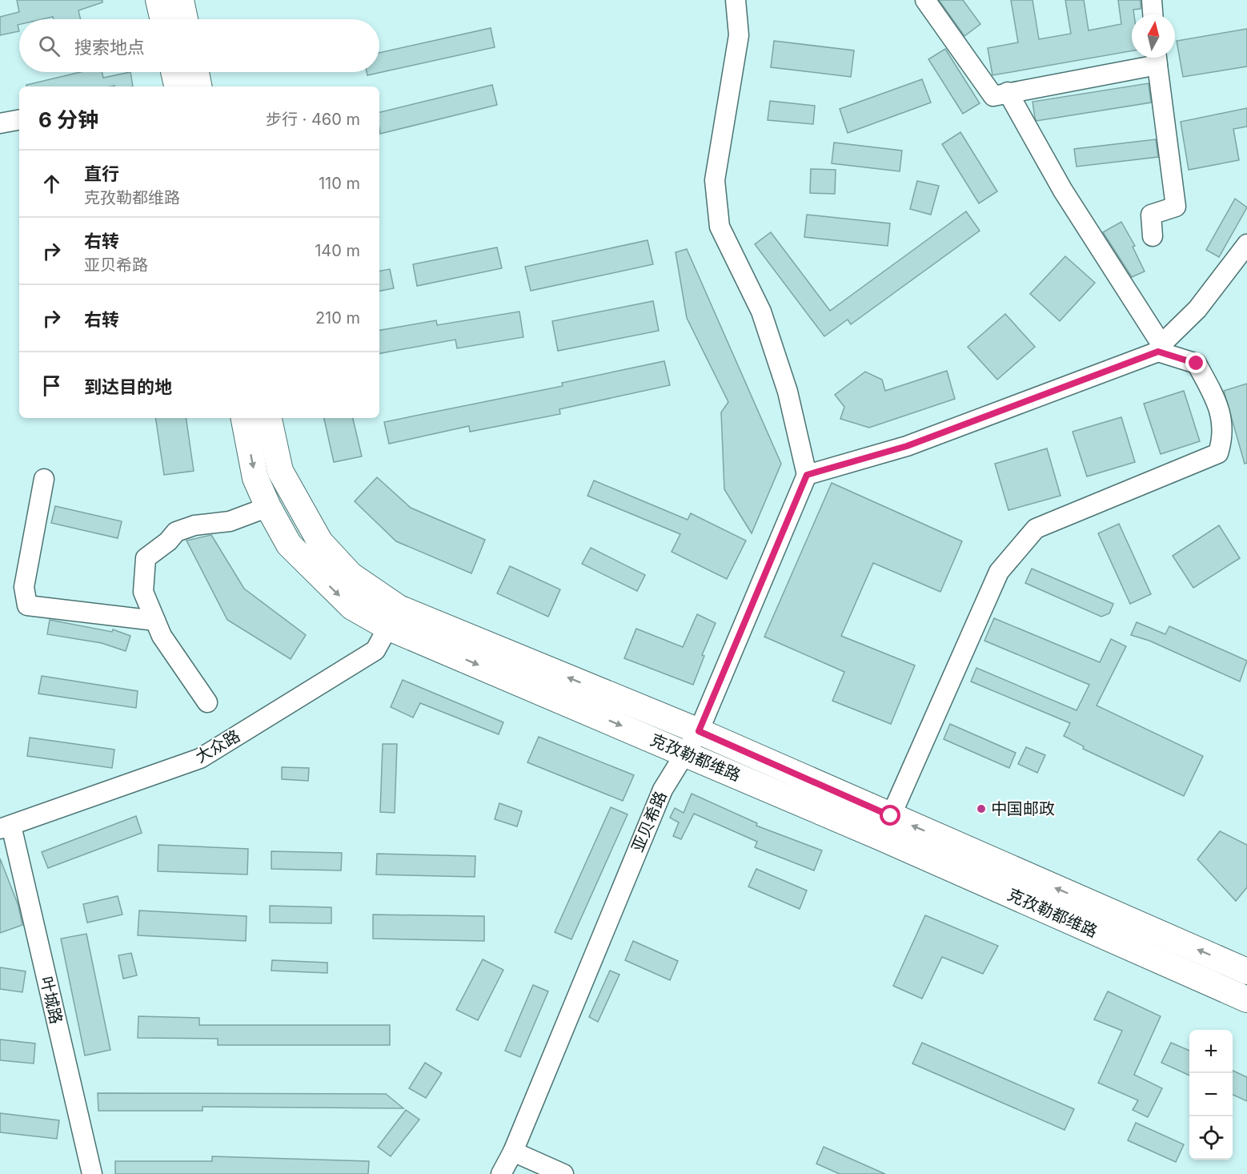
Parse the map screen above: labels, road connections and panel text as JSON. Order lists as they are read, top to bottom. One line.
{"streets":{"main road":["克孜勒都维路"],"street":["大众路","亚贝希路","叶城路"]},"crossings":[["大众路","克孜勒都维路"],["大众路","叶城路"],["克孜勒都维路","亚贝希路"]],"places":["中国邮政"],"north":"top","page":{"search":"搜索地点","heading":["6 分钟","步行 · 460 m"],"list":[["直行","克孜勒都维路","110 m"],["右转","亚贝希路","140 m"],["右转","210 m"],"到达目的地"],"map_buttons":["+","−"]}}
